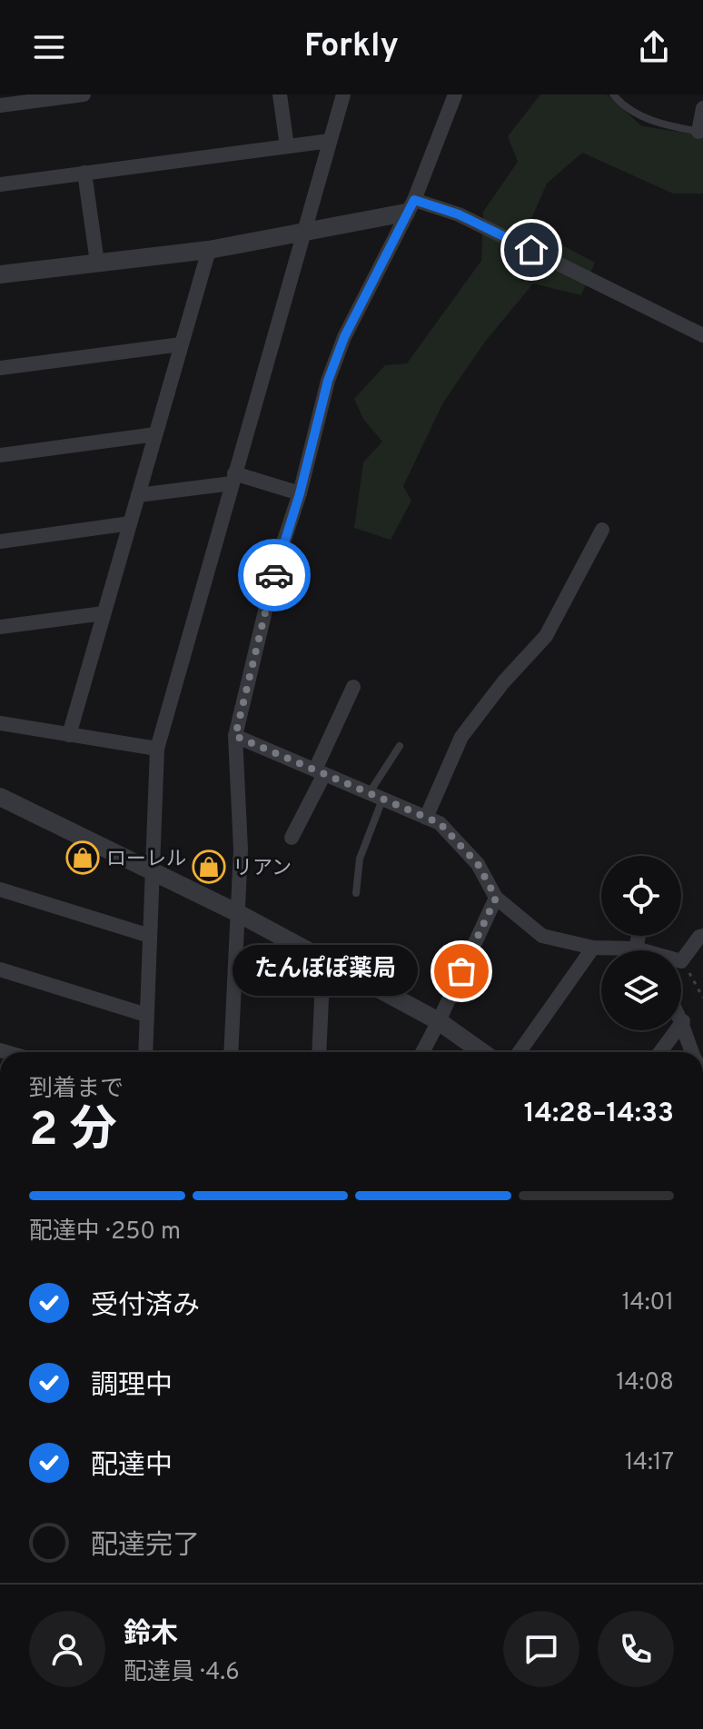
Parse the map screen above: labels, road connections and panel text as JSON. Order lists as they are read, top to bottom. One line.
{"places":{"shop":["ローレル","リアン"],"other":["たんぽぽ薬局"]},"page":{"header":"Forkly","bubble":"たんぽぽ薬局","heading":["2 分","到着まで","14:28–14:33"],"panel":["鈴木","配達員 · 4.6"],"bar":"配達中 · 250 m","list":[["受付済み","14:01"],["調理中","14:08"],["配達中","14:17"],"配達完了"]}}
